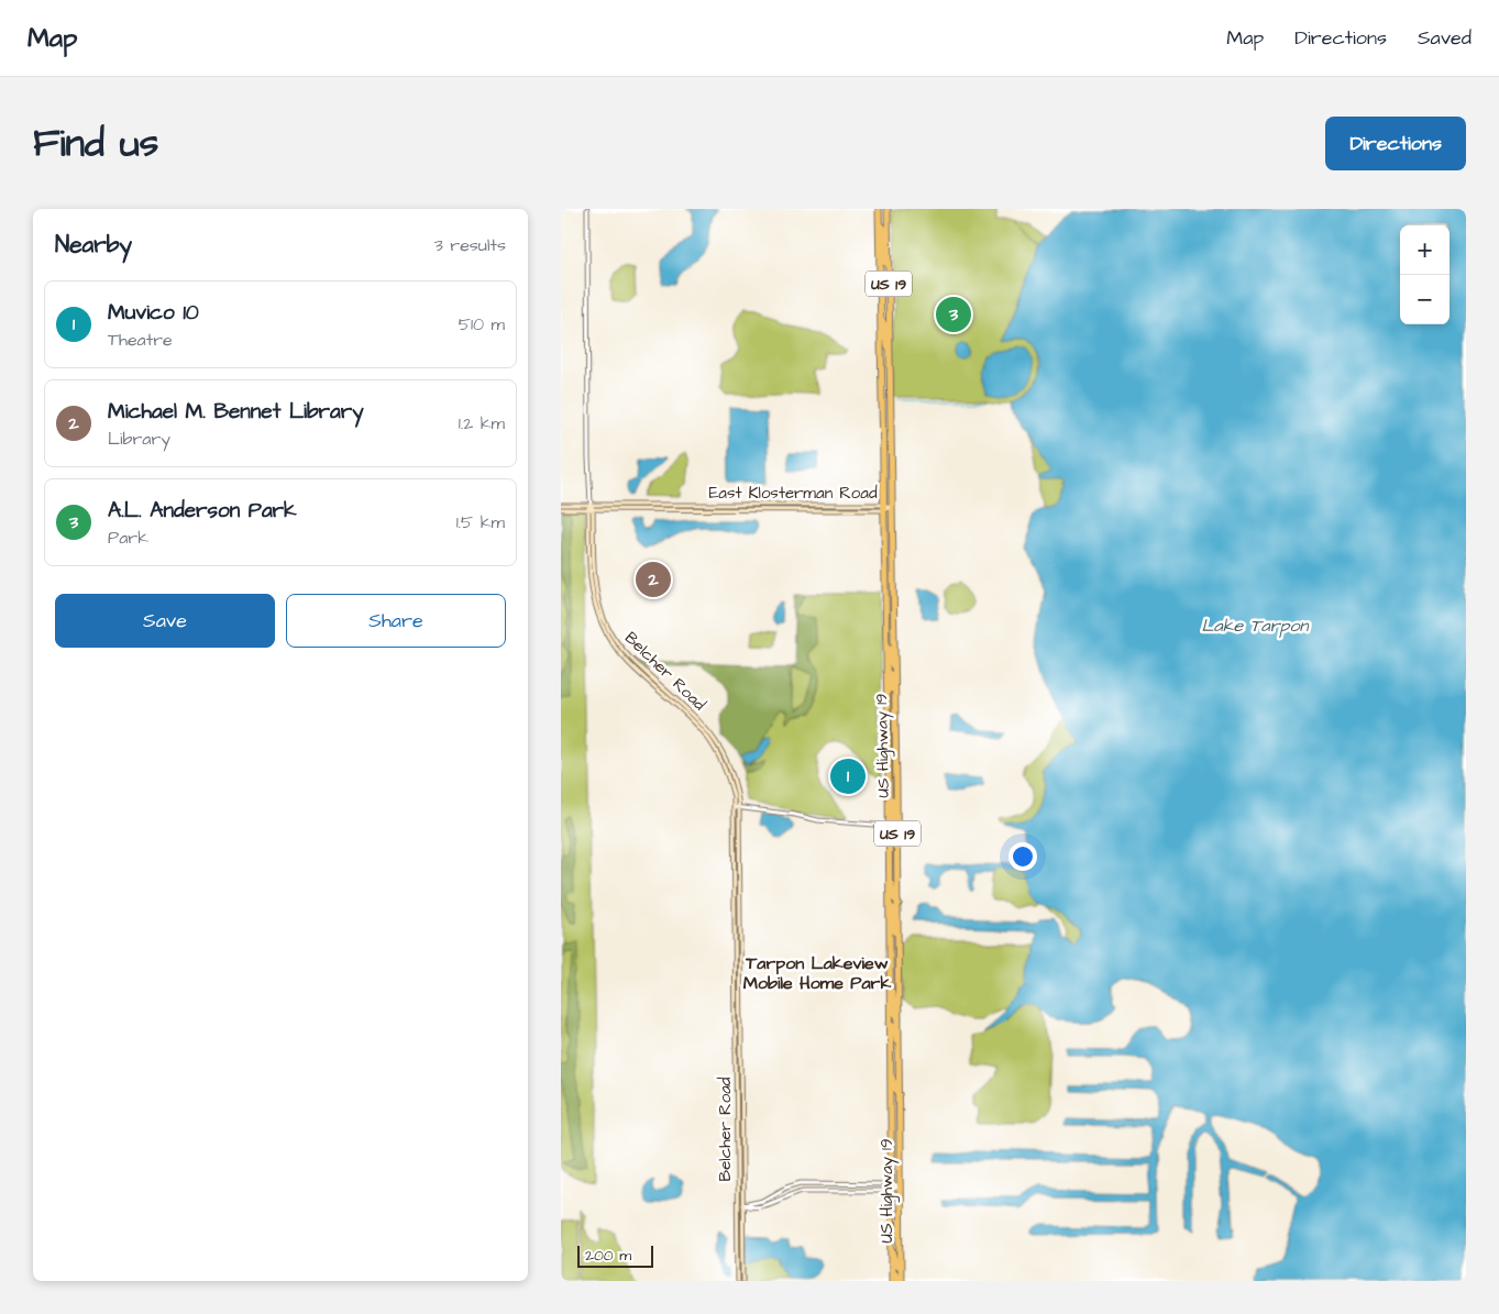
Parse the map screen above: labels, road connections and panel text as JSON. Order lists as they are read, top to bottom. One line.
{"streets":{"highway":["US 19","US Highway 19"],"main road":["East Klosterman Road","Belcher Road"]},"crossings":[["East Klosterman Road","Belcher Road"],["East Klosterman Road","US Highway 19"]],"districts":["Tarpon Lakeview Mobile Home Park"],"water":["Lake Tarpon"],"scale_bar":"200 m","page":{"header":"Map","nav":["Map","Directions","Saved"],"title":"Find us","buttons":["Directions",["Save","Share"]],"heading":["Nearby","3 results"],"map_buttons":["+","−"],"list":[{"mark":"1","name":"Muvico 10","note":"Theatre","value":"510 m"},{"mark":"2","name":"Michael M. Bennet Library","note":"Library","value":"1.2 km"},{"mark":"3","name":"A.L. Anderson Park","note":"Park","value":"1.5 km"}],"pins":["3","2","1"],"scale":"200 m"}}
